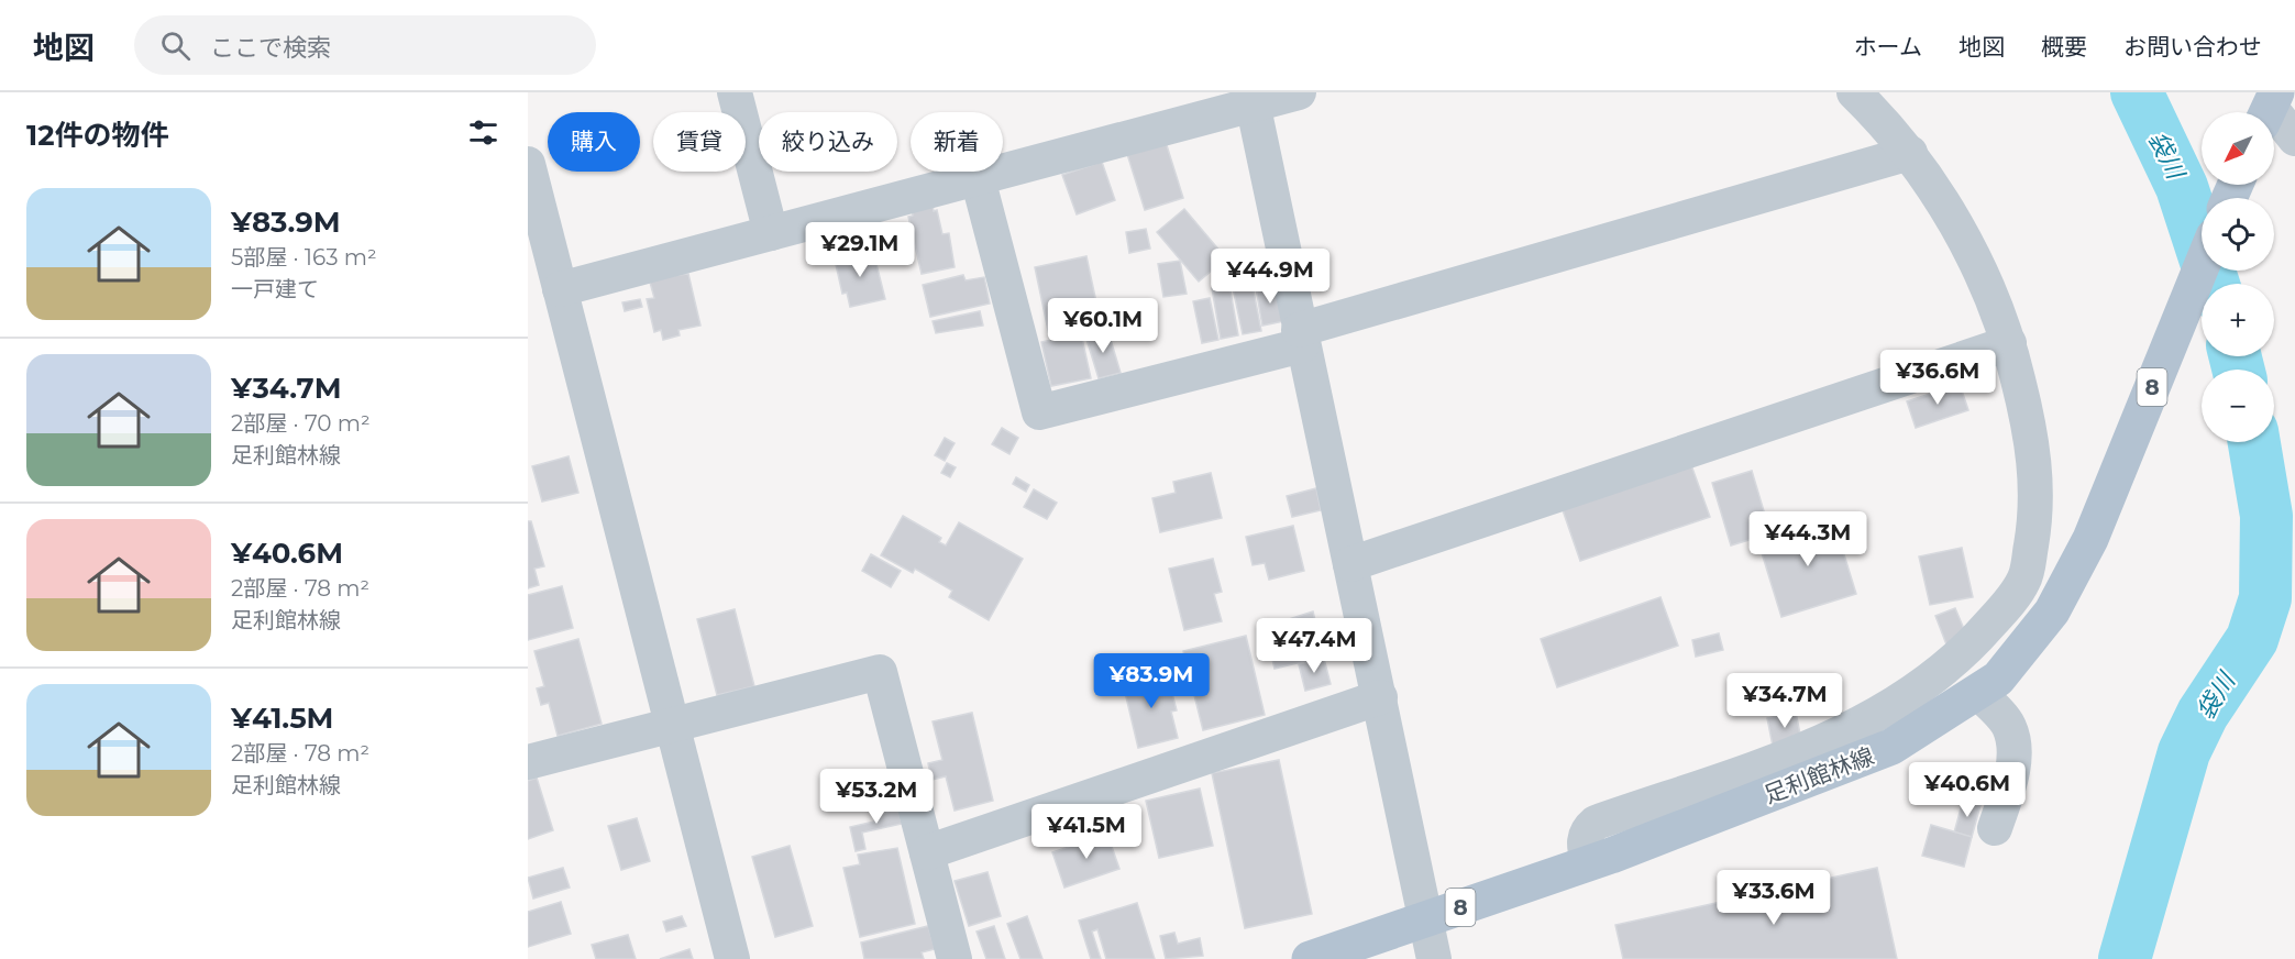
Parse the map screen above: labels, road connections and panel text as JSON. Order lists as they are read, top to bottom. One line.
{"streets":{"main road":["8","足利館林線"]},"water":["袋川"],"north":"bottom left","page":{"header":"地図","search":"ここで検索","nav":["ホーム","地図","概要","お問い合わせ"],"heading":"12件の物件","map_buttons":["+","−"],"chip":["購入","賃貸","絞り込み","新着"],"list":[{"name":"¥83.9M","note":"5部屋 · 163 m² · 一戸建て"},{"name":"¥34.7M","note":"2部屋 · 70 m² · 足利館林線"},{"name":"¥40.6M","note":"2部屋 · 78 m² · 足利館林線"},{"name":"¥41.5M","note":"2部屋 · 78 m² · 足利館林線"}],"price":["¥29.1M","¥44.9M","¥60.1M","¥36.6M","¥44.3M","¥47.4M","¥83.9M","¥34.7M","¥40.6M","¥53.2M","¥41.5M","¥33.6M"]}}
